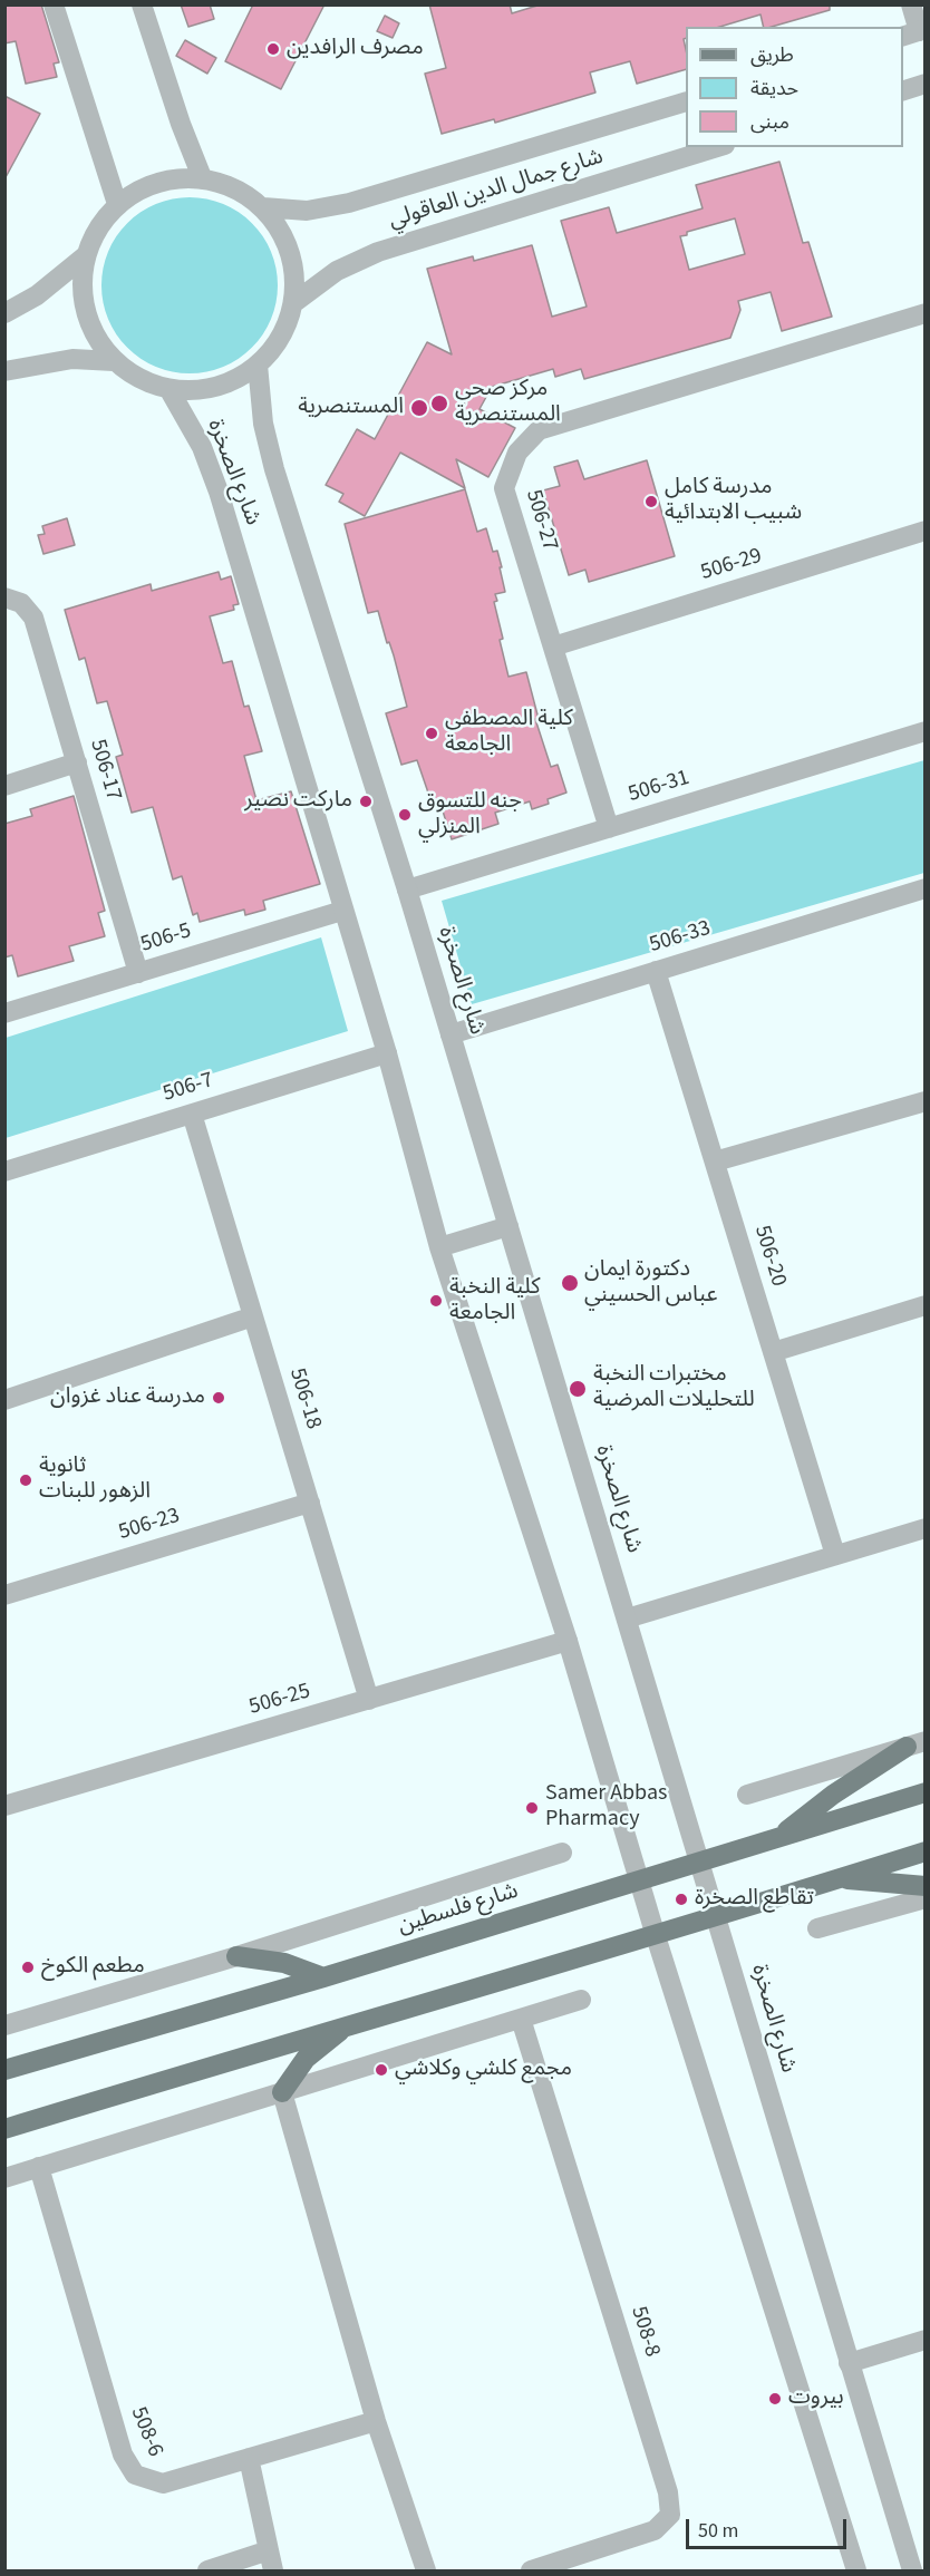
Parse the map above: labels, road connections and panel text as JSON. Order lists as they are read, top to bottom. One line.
{"streets":{"main road":["شارع فلسطين"],"street":["شارع جمال الدين العاقولي","شارع الصخرة","506-27","506-29","506-17","506-31","506-33","506-5","506-7","506-20","506-18","506-23","506-25","508-8","508-6"]},"crossings":[["شارع جمال الدين العاقولي","شارع الصخرة"],["شارع الصخرة","506-31"],["شارع الصخرة","506-33"],["شارع الصخرة","506-5"],["شارع الصخرة","506-7"],["شارع الصخرة","506-25"],["شارع الصخرة","شارع فلسطين"],["506-27","506-29"],["506-27","506-31"],["506-17","506-5"],["506-33","506-20"],["506-7","506-18"],["506-18","506-23"],["506-18","506-25"]],"places":["مصرف الرافدين","مركز صحي المستنصرية","المستنصرية","مدرسة كامل شبيب الابتدائية","كلية المصطفى الجامعة","ماركت نصير","جنه للتسوق المنزلي","دكتورة ايمان عباس الحسيني","كلية النخبة الجامعة","مختبرات النخبة للتحليلات المرضية","مدرسة عناد غزوان","ثانوية الزهور للبنات","Samer Abbas Pharmacy","تقاطع الصخرة","مطعم الكوخ","مجمع كلشي وكلاشي","بيروت"],"legend":["طريق","حديقة","مبنى"],"scale_bar":"50 m"}
